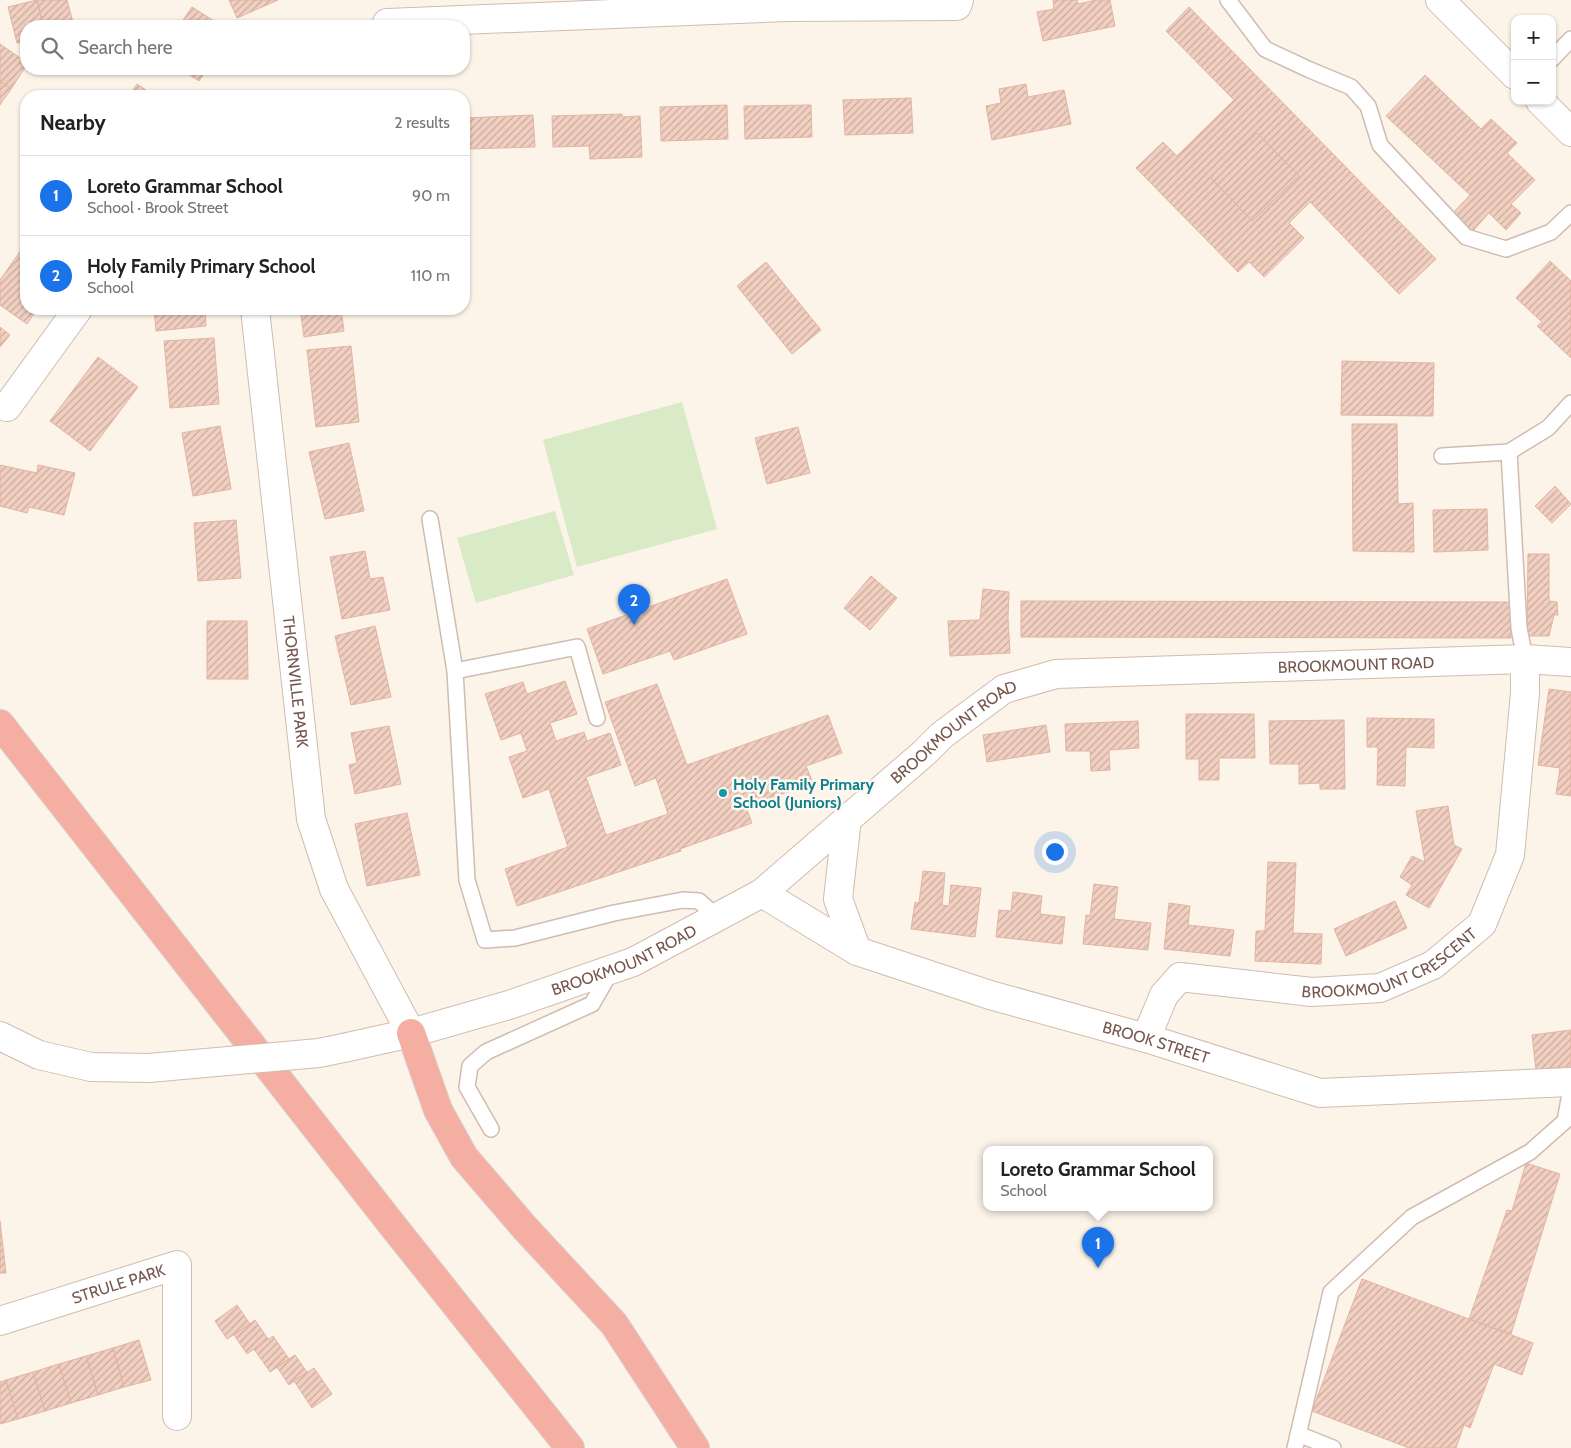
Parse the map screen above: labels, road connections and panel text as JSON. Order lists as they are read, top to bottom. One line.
{"streets":{"street":["BROOKMOUNT ROAD","THORNVILLE PARK","BROOKMOUNT CRESCENT","BROOK STREET","STRULE PARK"]},"crossings":[["BROOKMOUNT ROAD","THORNVILLE PARK"],["BROOKMOUNT ROAD","BROOKMOUNT CRESCENT"],["BROOKMOUNT ROAD","BROOK STREET"],["BROOKMOUNT CRESCENT","BROOK STREET"]],"places":["Holy Family Primary School (Juniors)"],"page":{"map_buttons":["+","−"],"search":"Search here","heading":["Nearby","2 results"],"list":[{"mark":"1","name":"Loreto Grammar School","note":"School · Brook Street","value":"90 m"},{"mark":"2","name":"Holy Family Primary School","note":"School","value":"110 m"}],"pins":["2","1"],"popup":["Loreto Grammar School","School"]}}
